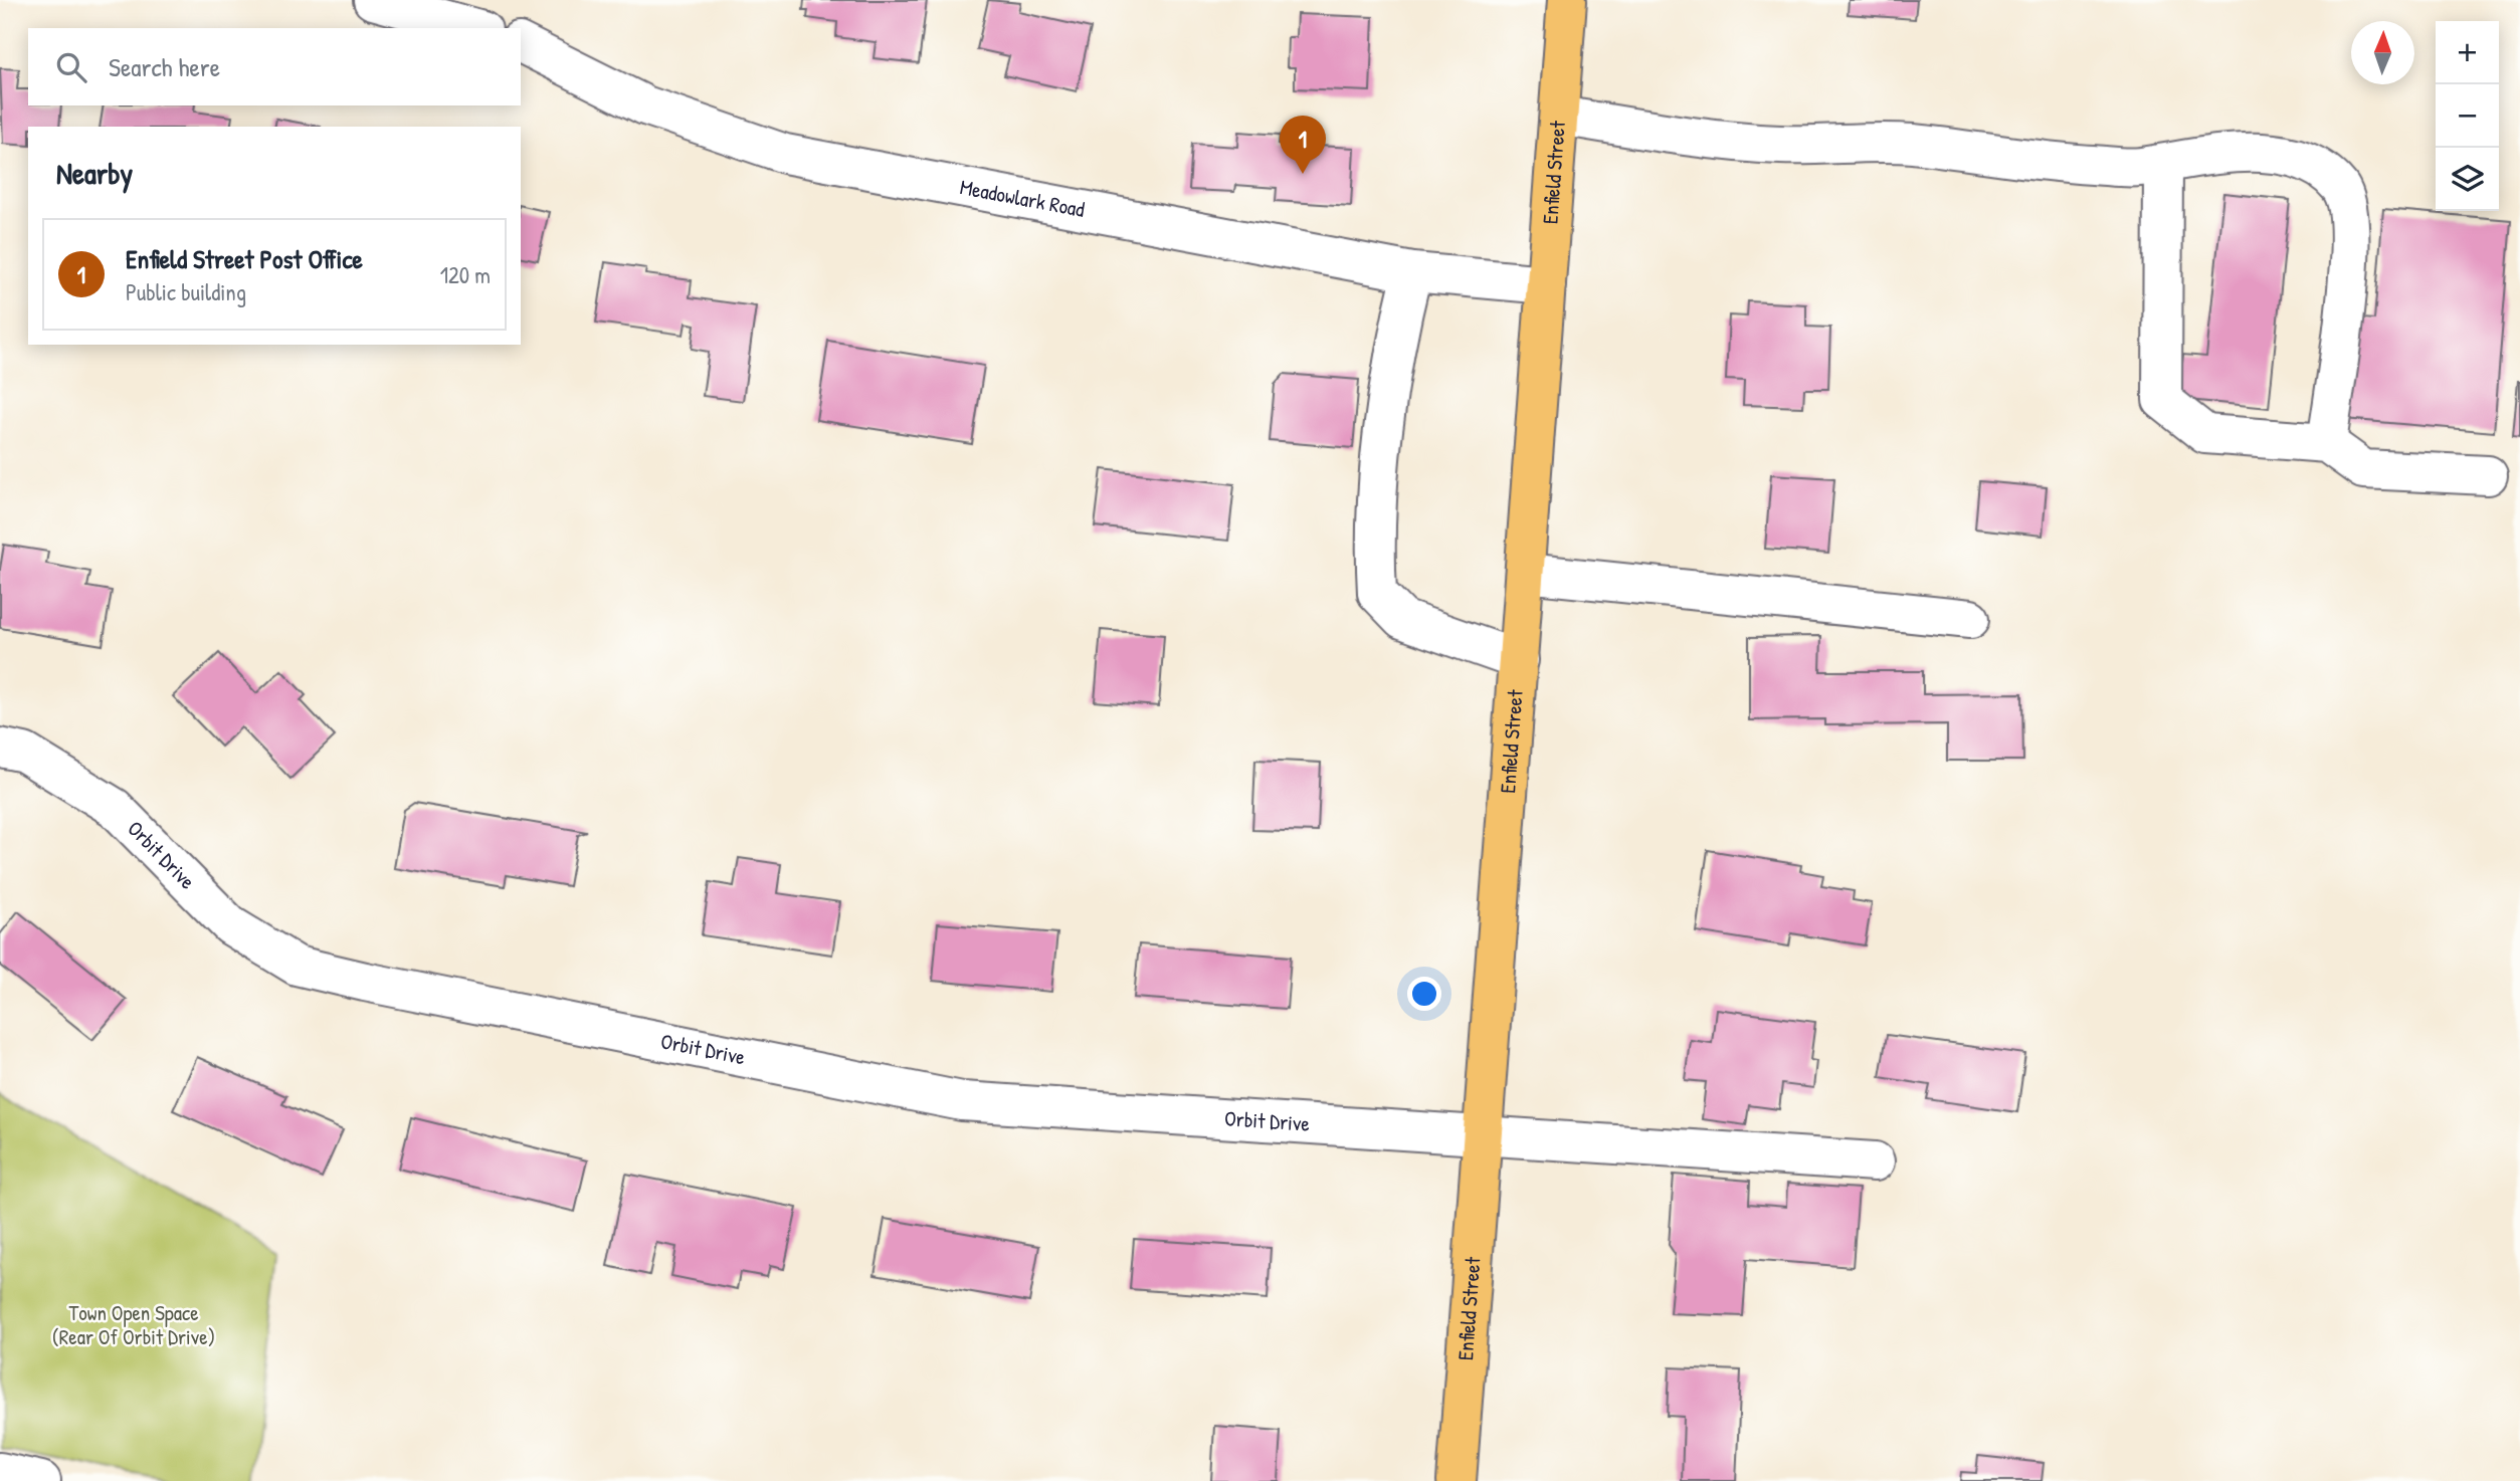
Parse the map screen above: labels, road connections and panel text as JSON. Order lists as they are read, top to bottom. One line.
{"streets":{"main road":["Enfield Street"],"street":["Meadowlark Road","Orbit Drive"]},"crossings":[["Enfield Street","Meadowlark Road"],["Enfield Street","Orbit Drive"]],"parks":["Town Open Space (Rear Of Orbit Drive)"],"north":"top","page":{"map_buttons":["+","−"],"search":"Search here","pins":"1","heading":"Nearby","list":[{"mark":"1","name":"Enfield Street Post Office","note":"Public building","value":"120 m"}]}}
